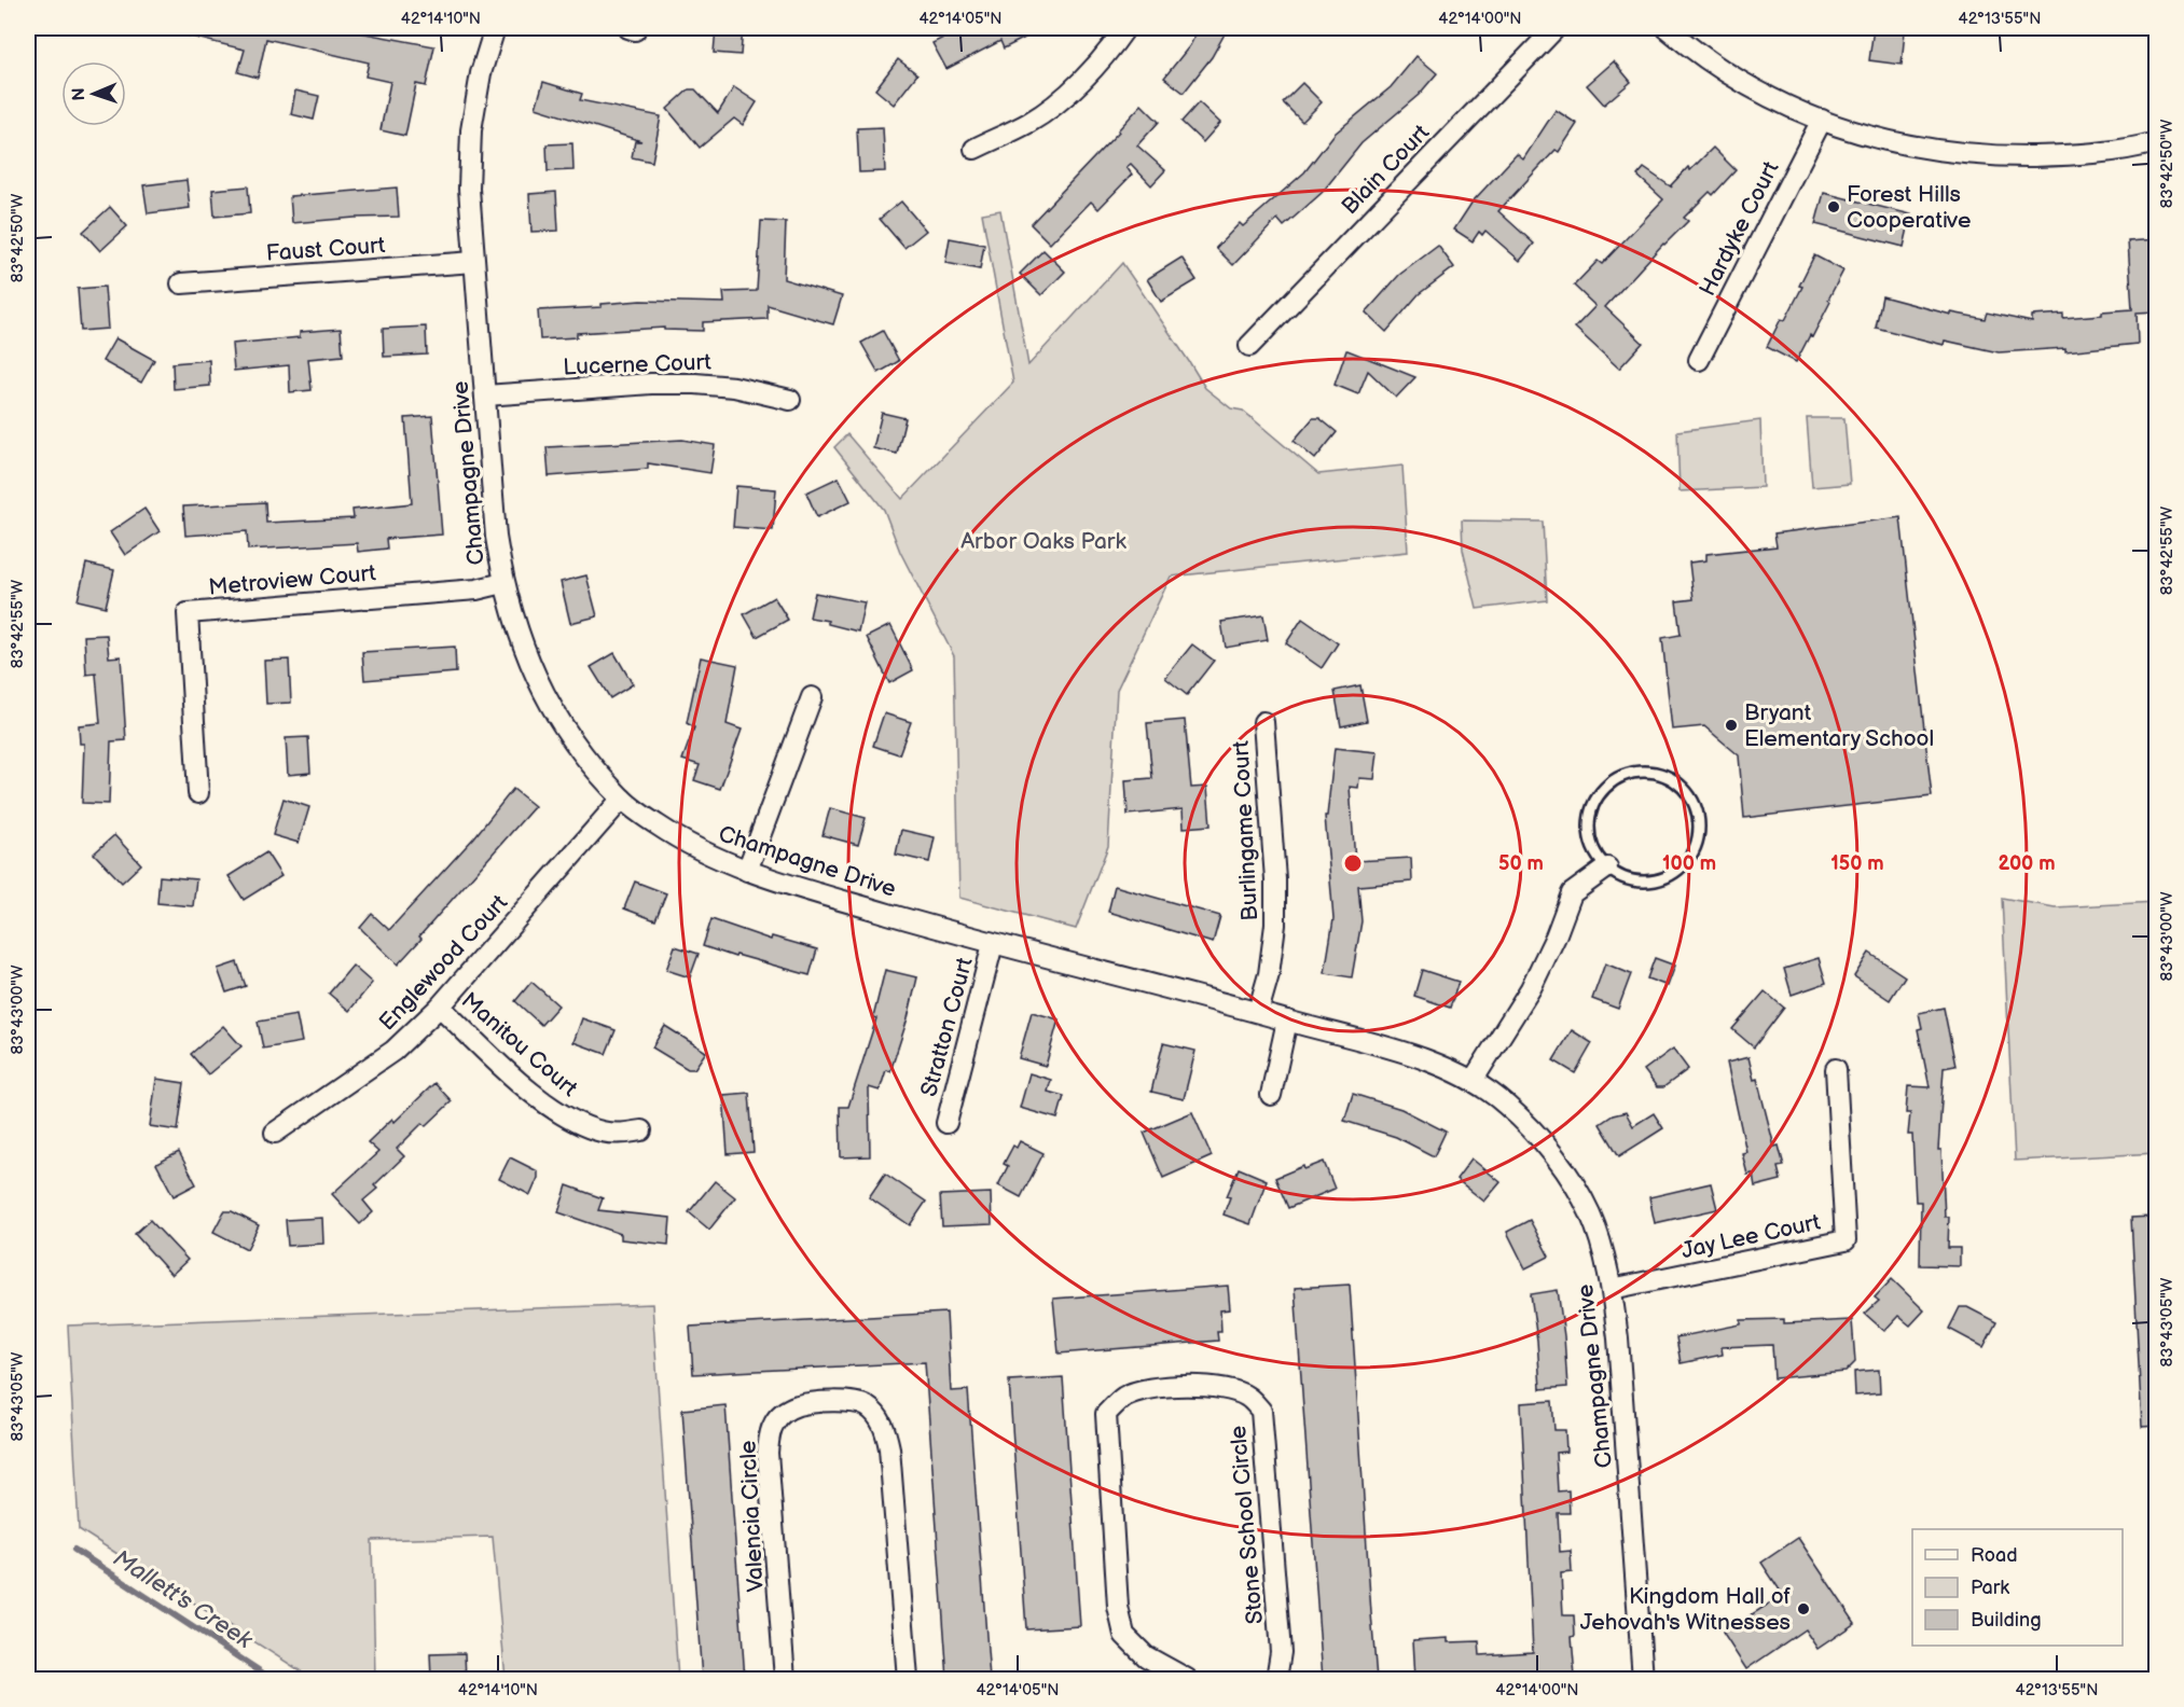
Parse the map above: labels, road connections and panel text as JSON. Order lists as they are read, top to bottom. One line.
{"streets":{"street":["Blain Court","Hardyke Court","Faust Court","Lucerne Court","Champagne Drive","Metroview Court","Burlingame Court","Englewood Court","Stratton Court","Manitou Court","Jay Lee Court","Valencia Circle","Stone School Circle"]},"crossings":[["Faust Court","Champagne Drive"],["Lucerne Court","Champagne Drive"],["Champagne Drive","Metroview Court"],["Champagne Drive","Burlingame Court"],["Champagne Drive","Englewood Court"],["Champagne Drive","Stratton Court"],["Champagne Drive","Jay Lee Court"],["Englewood Court","Manitou Court"]],"water":["Mallett's Creek"],"parks":["Arbor Oaks Park"],"places":["Forest Hills Cooperative","Bryant Elementary School","Kingdom Hall of Jehovah's Witnesses"],"legend":["Road","Park","Building"],"north":"left","coordinates":["42°14'10\"N","42°14'05\"N","42°14'00\"N","42°13'55\"N","83°42'50\"W","83°42'55\"W","83°43'00\"W","83°43'05\"W"],"rings":["50 m","100 m","150 m","200 m"]}
